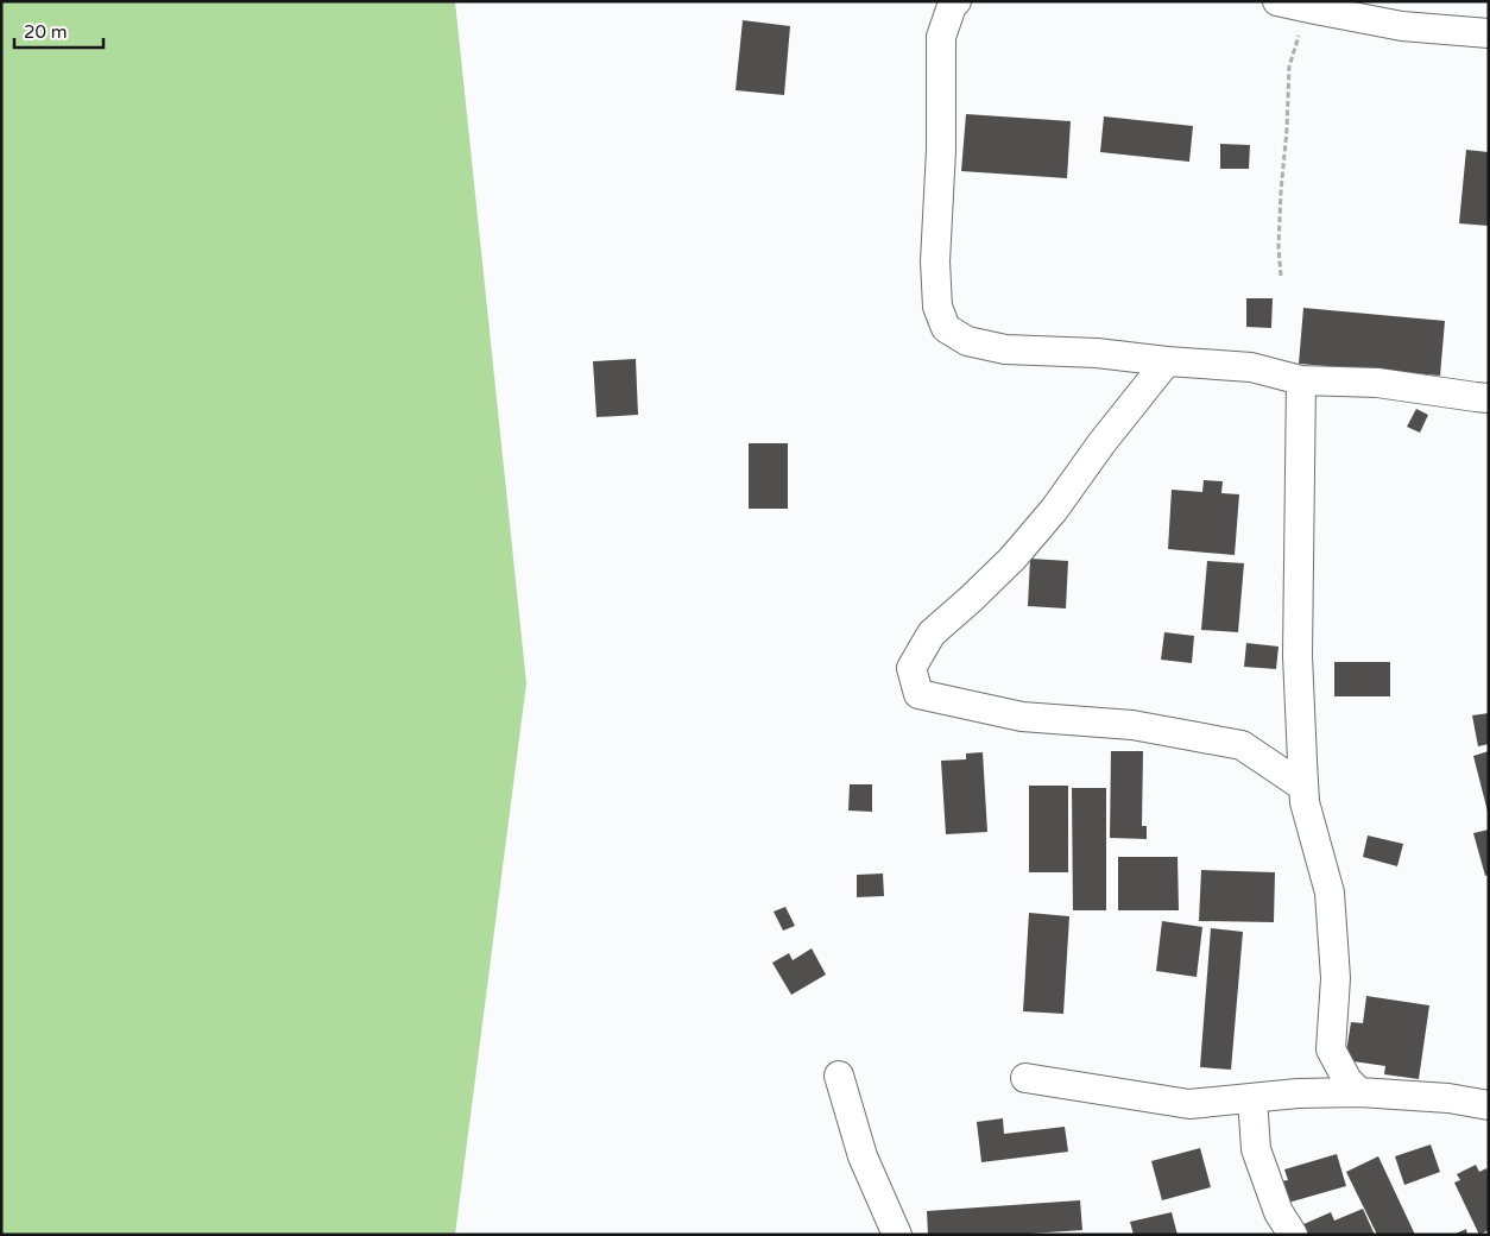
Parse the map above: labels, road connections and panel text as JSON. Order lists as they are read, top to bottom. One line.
{"scale_bar":"20 m"}
